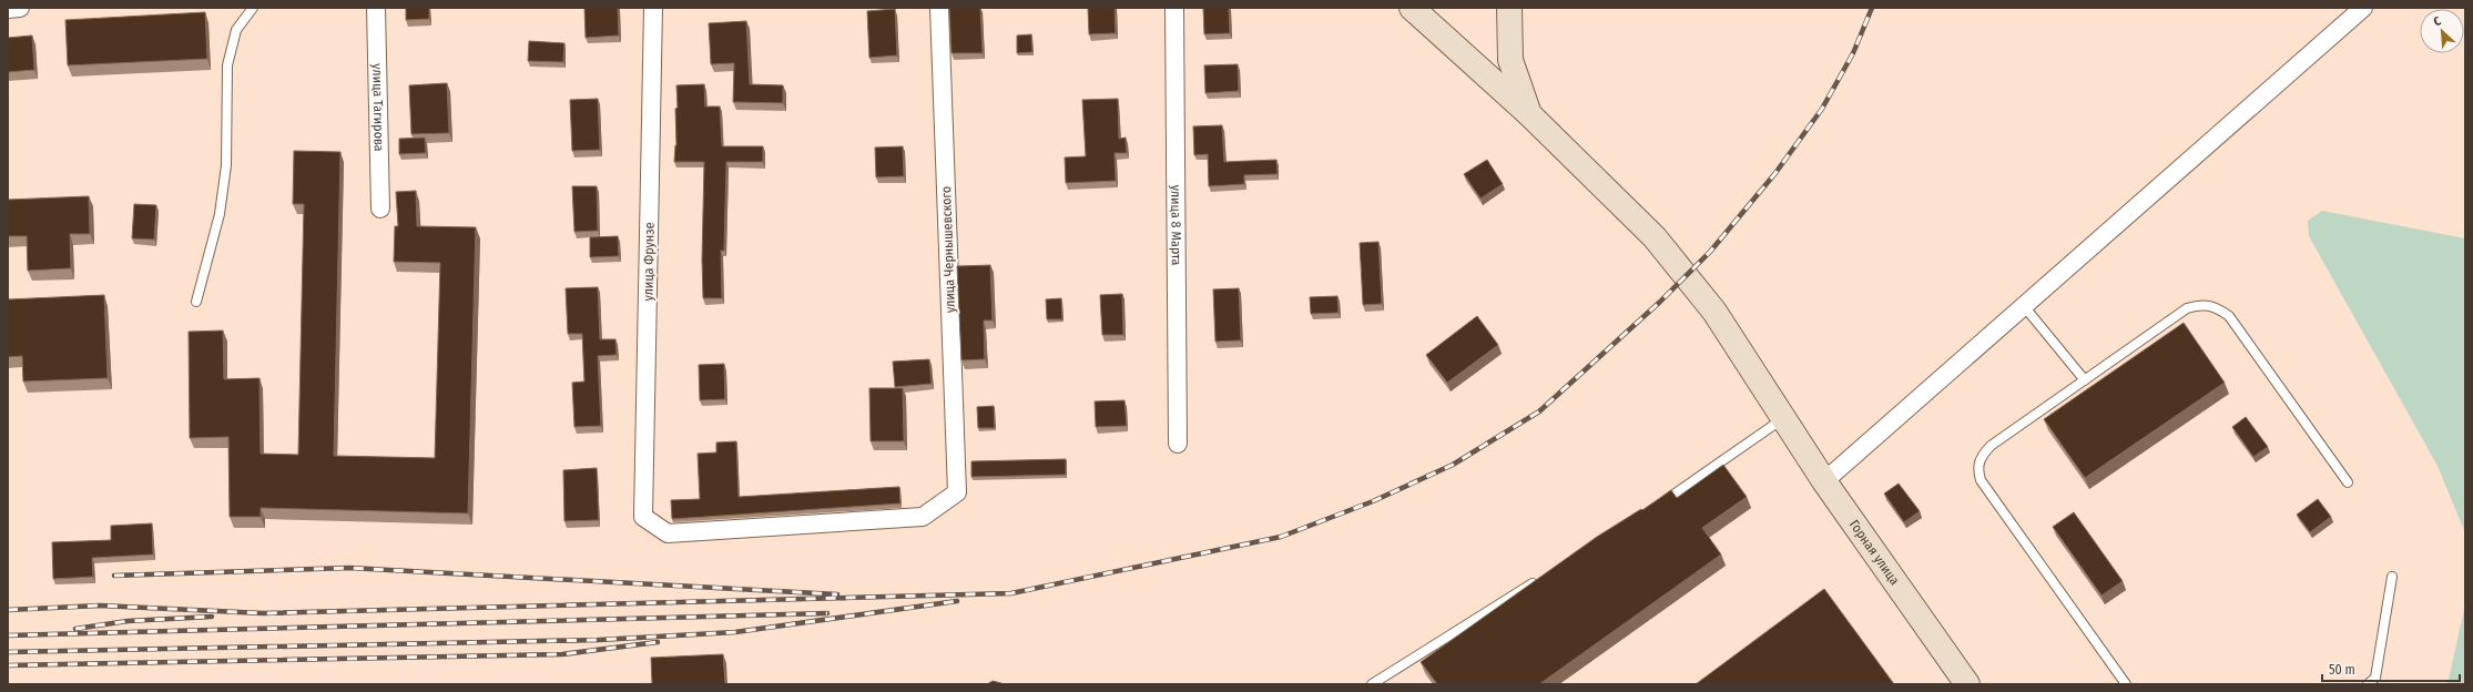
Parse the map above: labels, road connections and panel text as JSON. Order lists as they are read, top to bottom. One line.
{"streets":{"main road":["Горная улица"],"street":["улица Тагирова","улица 8 Марта","улица Чернышевского","улица Фрунзе"]},"crossings":[["улица Чернышевского","улица Фрунзе"]],"scale_bar":"50 m","north":"top left"}
